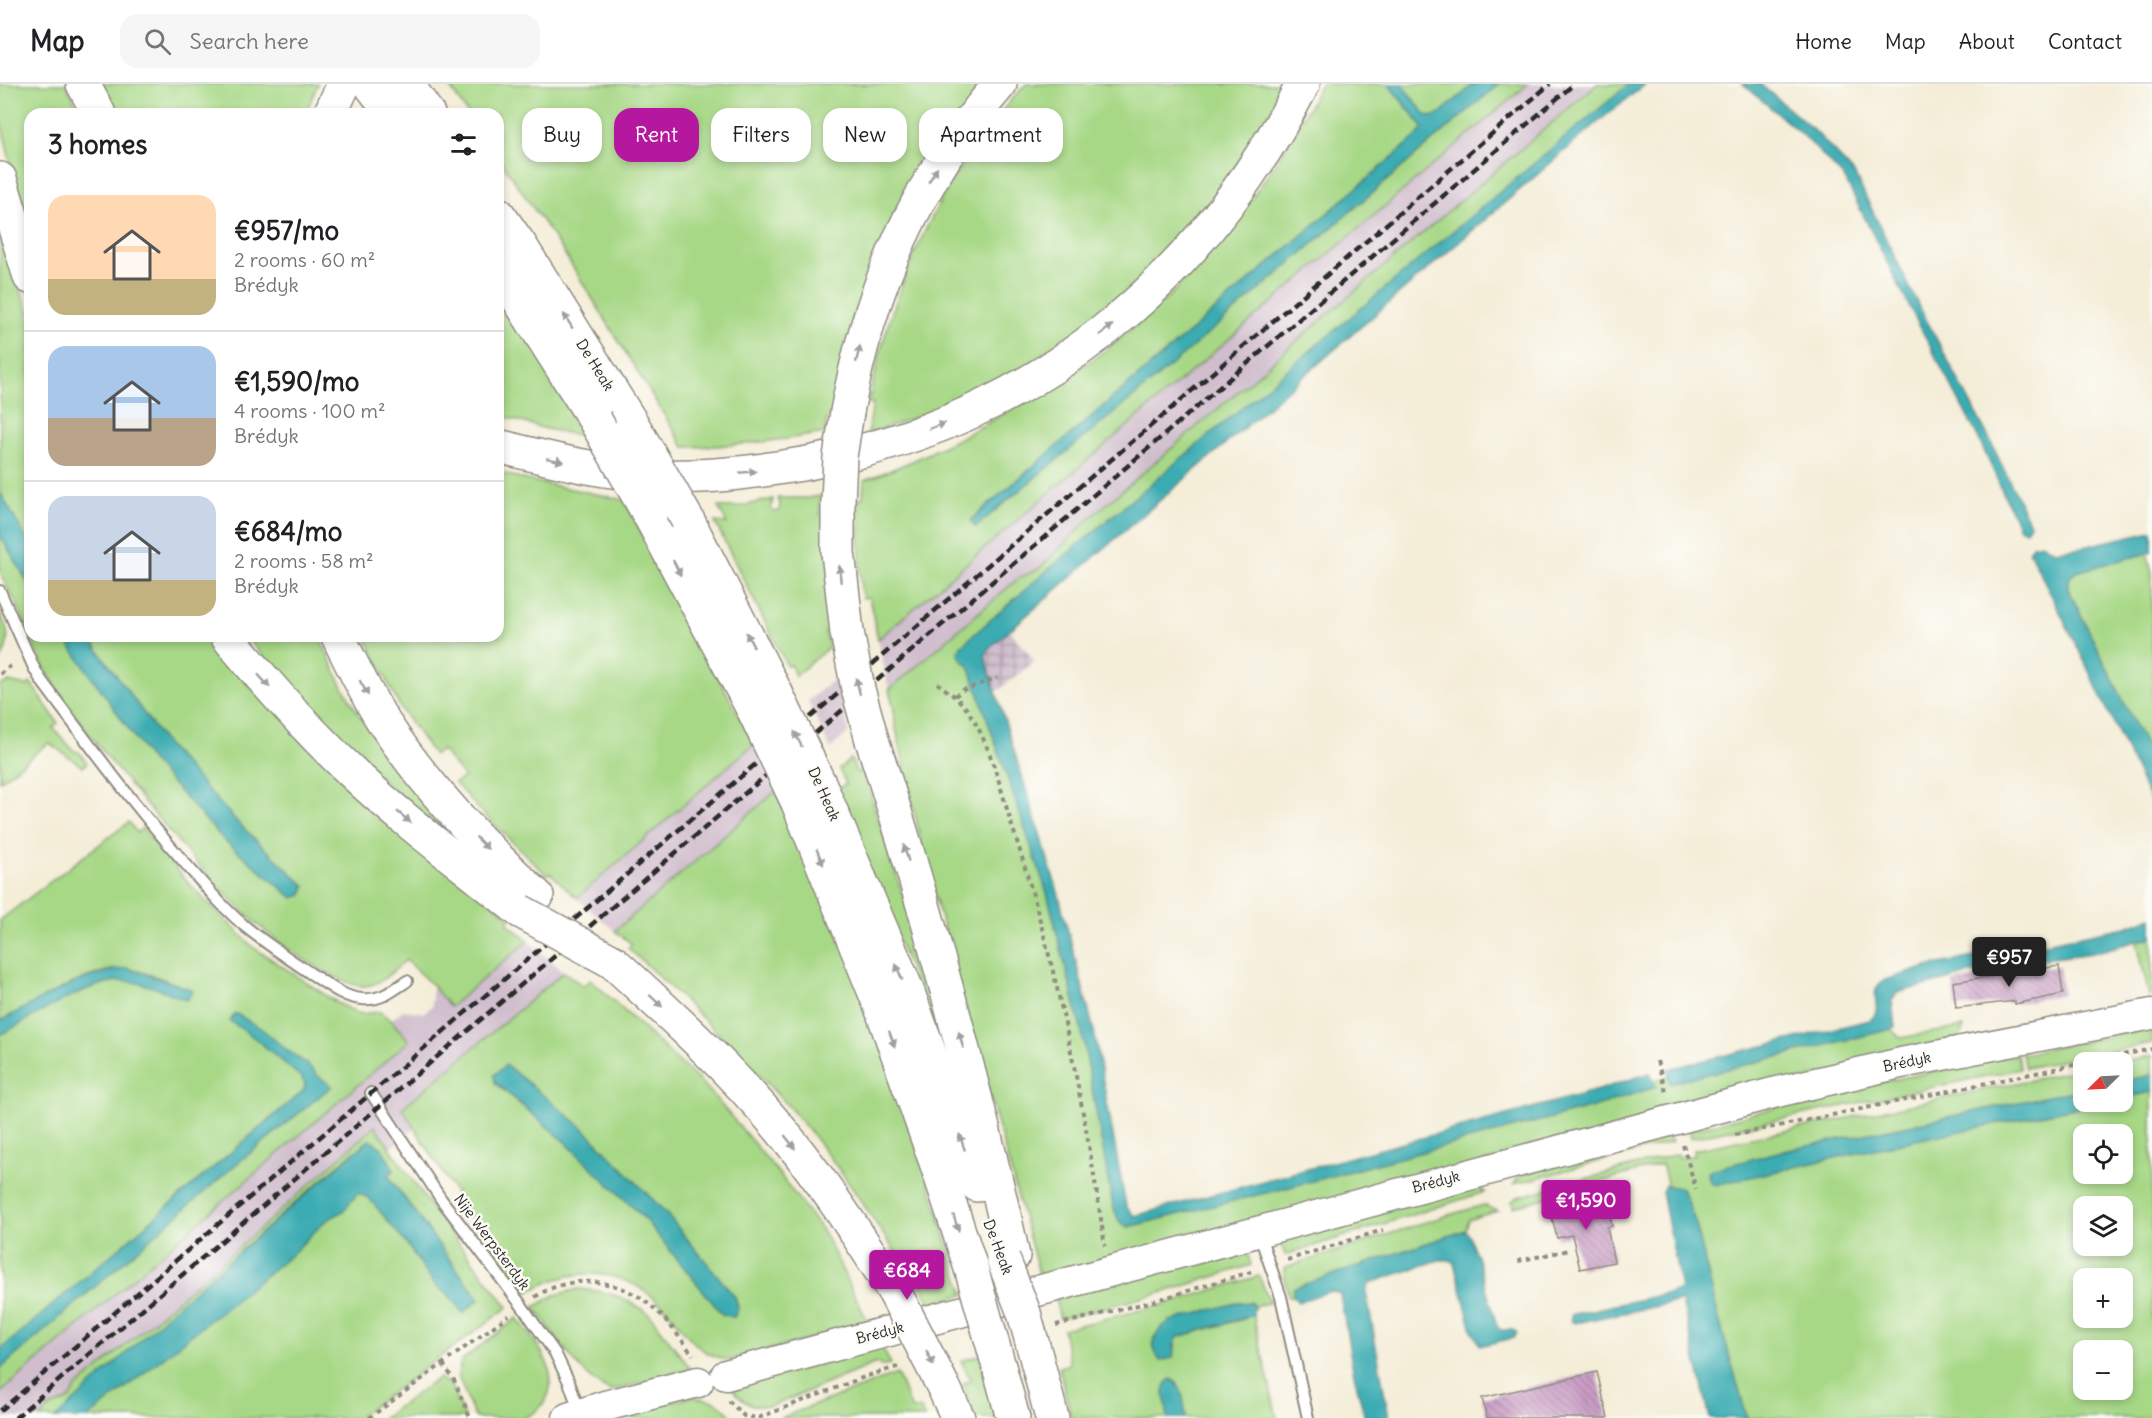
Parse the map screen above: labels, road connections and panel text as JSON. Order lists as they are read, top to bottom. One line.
{"streets":{"highway":["De Heak"],"street":["Brédyk"],"lane":["Nije Werpsterdyk"]},"crossings":[["Brédyk","Nije Werpsterdyk"]],"north":"bottom left","page":{"header":"Map","search":"Search here","nav":["Home","Map","About","Contact"],"chip":["Buy","Rent","Filters","New","Apartment"],"heading":"3 homes","list":[{"name":"€957/mo","note":"2 rooms · 60 m² · Brédyk"},{"name":"€1,590/mo","note":"4 rooms · 100 m² · Brédyk"},{"name":"€684/mo","note":"2 rooms · 58 m² · Brédyk"}],"price":["€957","€1,590","€684"],"map_buttons":["+","−"]}}
